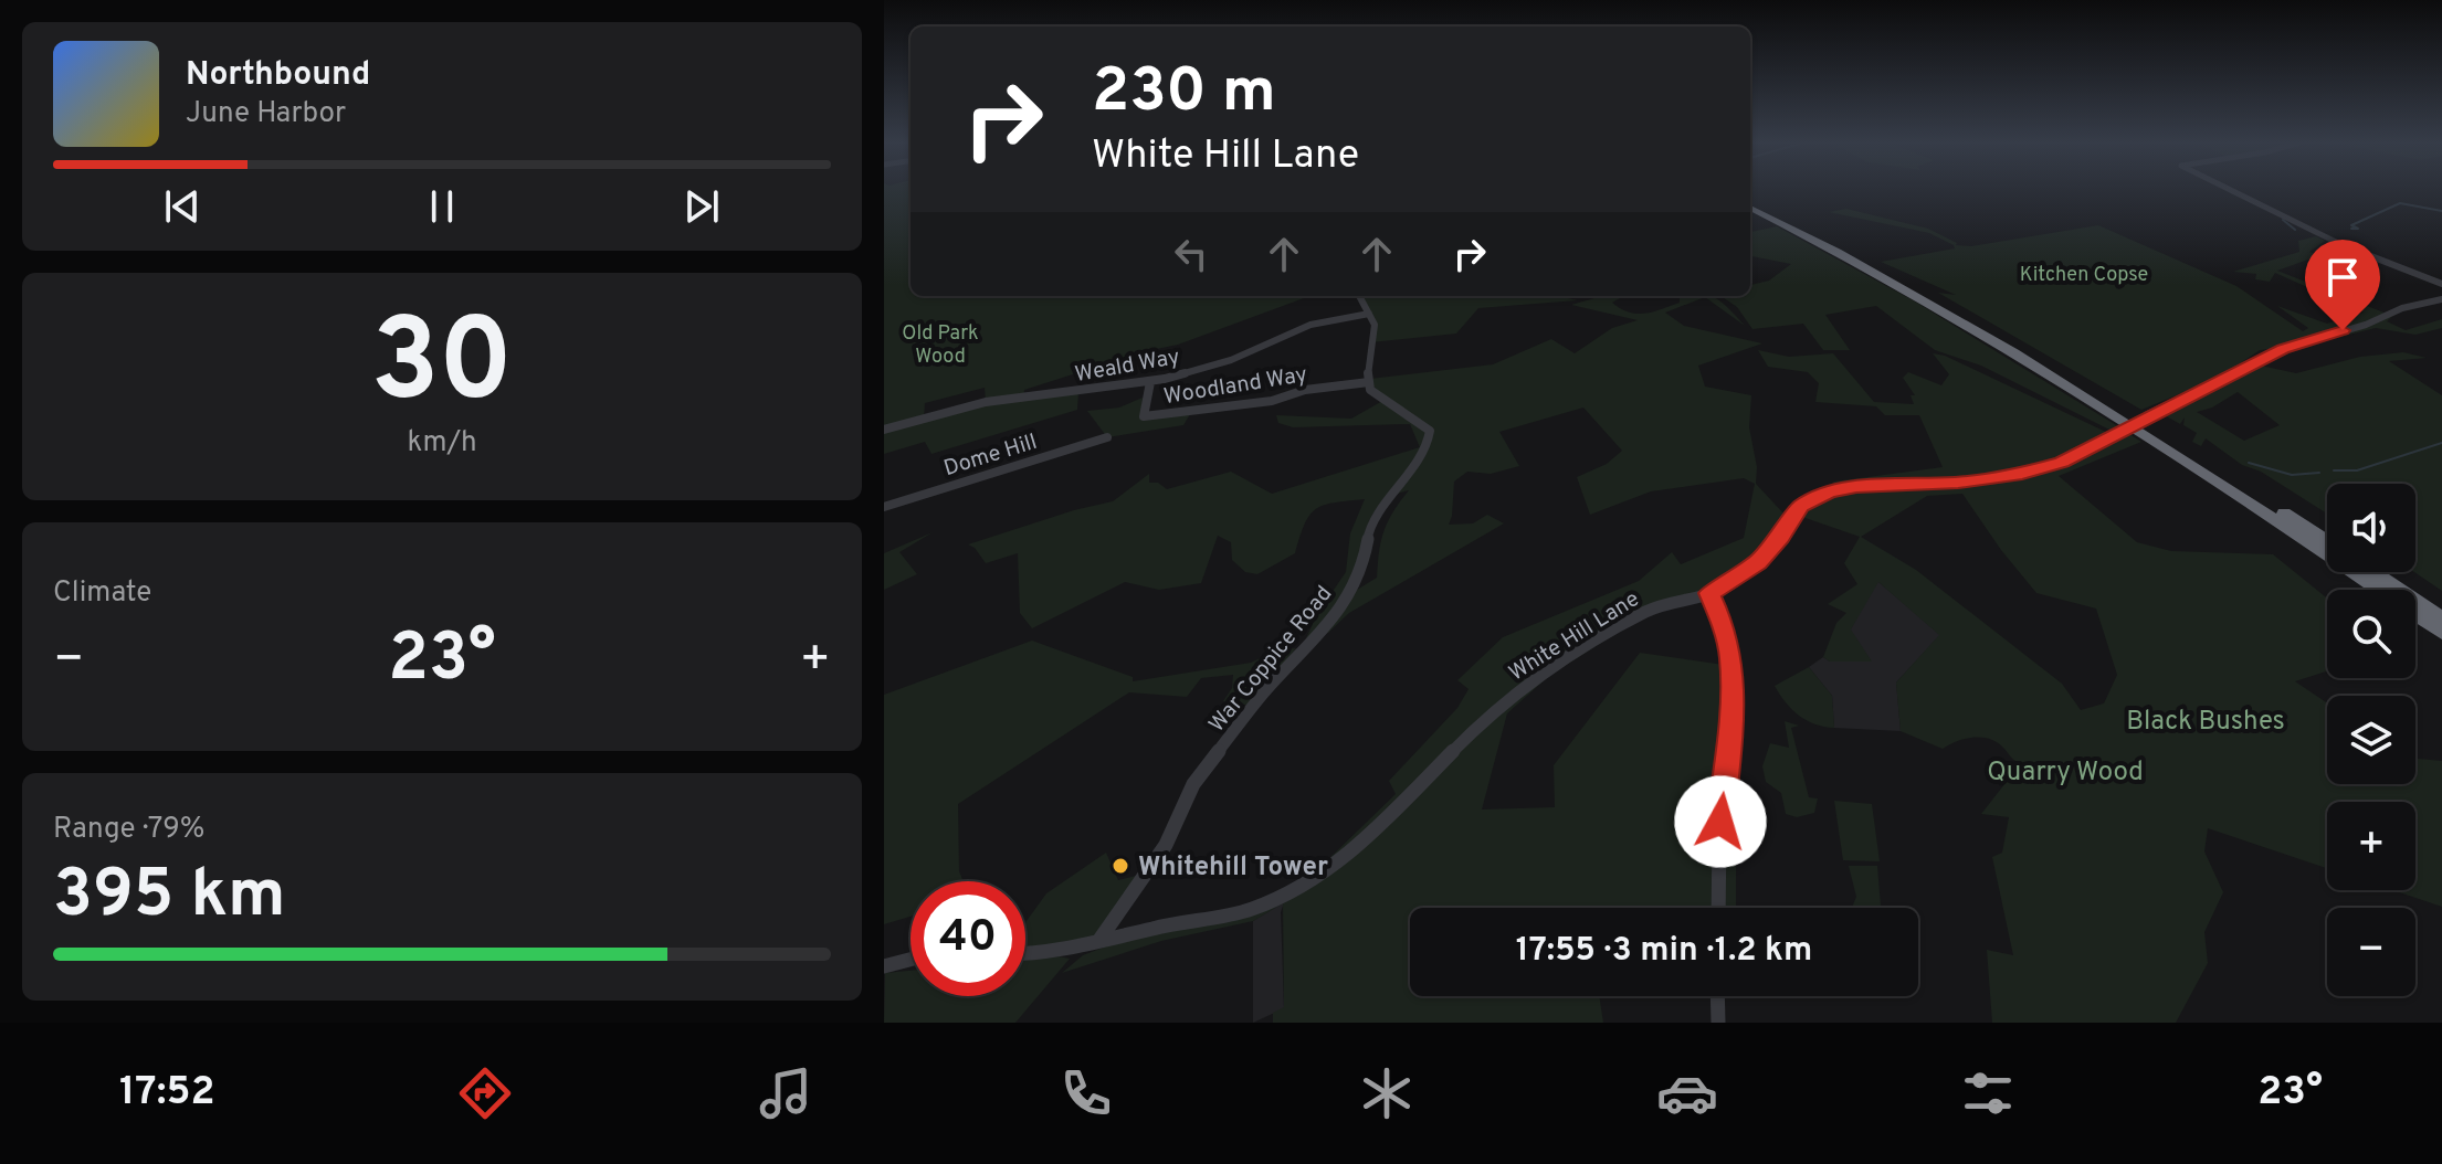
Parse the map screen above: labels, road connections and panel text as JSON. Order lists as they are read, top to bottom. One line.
{"streets":{"street":["Weald Way","Woodland Way","Dome Hill","White Hill Lane","War Coppice Road"]},"crossings":[["Weald Way","Woodland Way"],["Woodland Way","War Coppice Road"],["White Hill Lane","War Coppice Road"]],"parks":["Kitchen Copse","Old Park Wood","Black Bushes","Quarry Wood"],"places":["Whitehill Tower"],"page":{"turn":["230 m","White Hill Lane"],"song":["Northbound","June Harbor"],"tile":[["30","km/h"],"Climate",["Range · 79%","395 km"]],"map_buttons":["+","−"],"heat":["−","23°","+"],"limit":"40","trip":"17:55 · 3 min · 1.2 km","tabs":["17:52","23°"]}}
